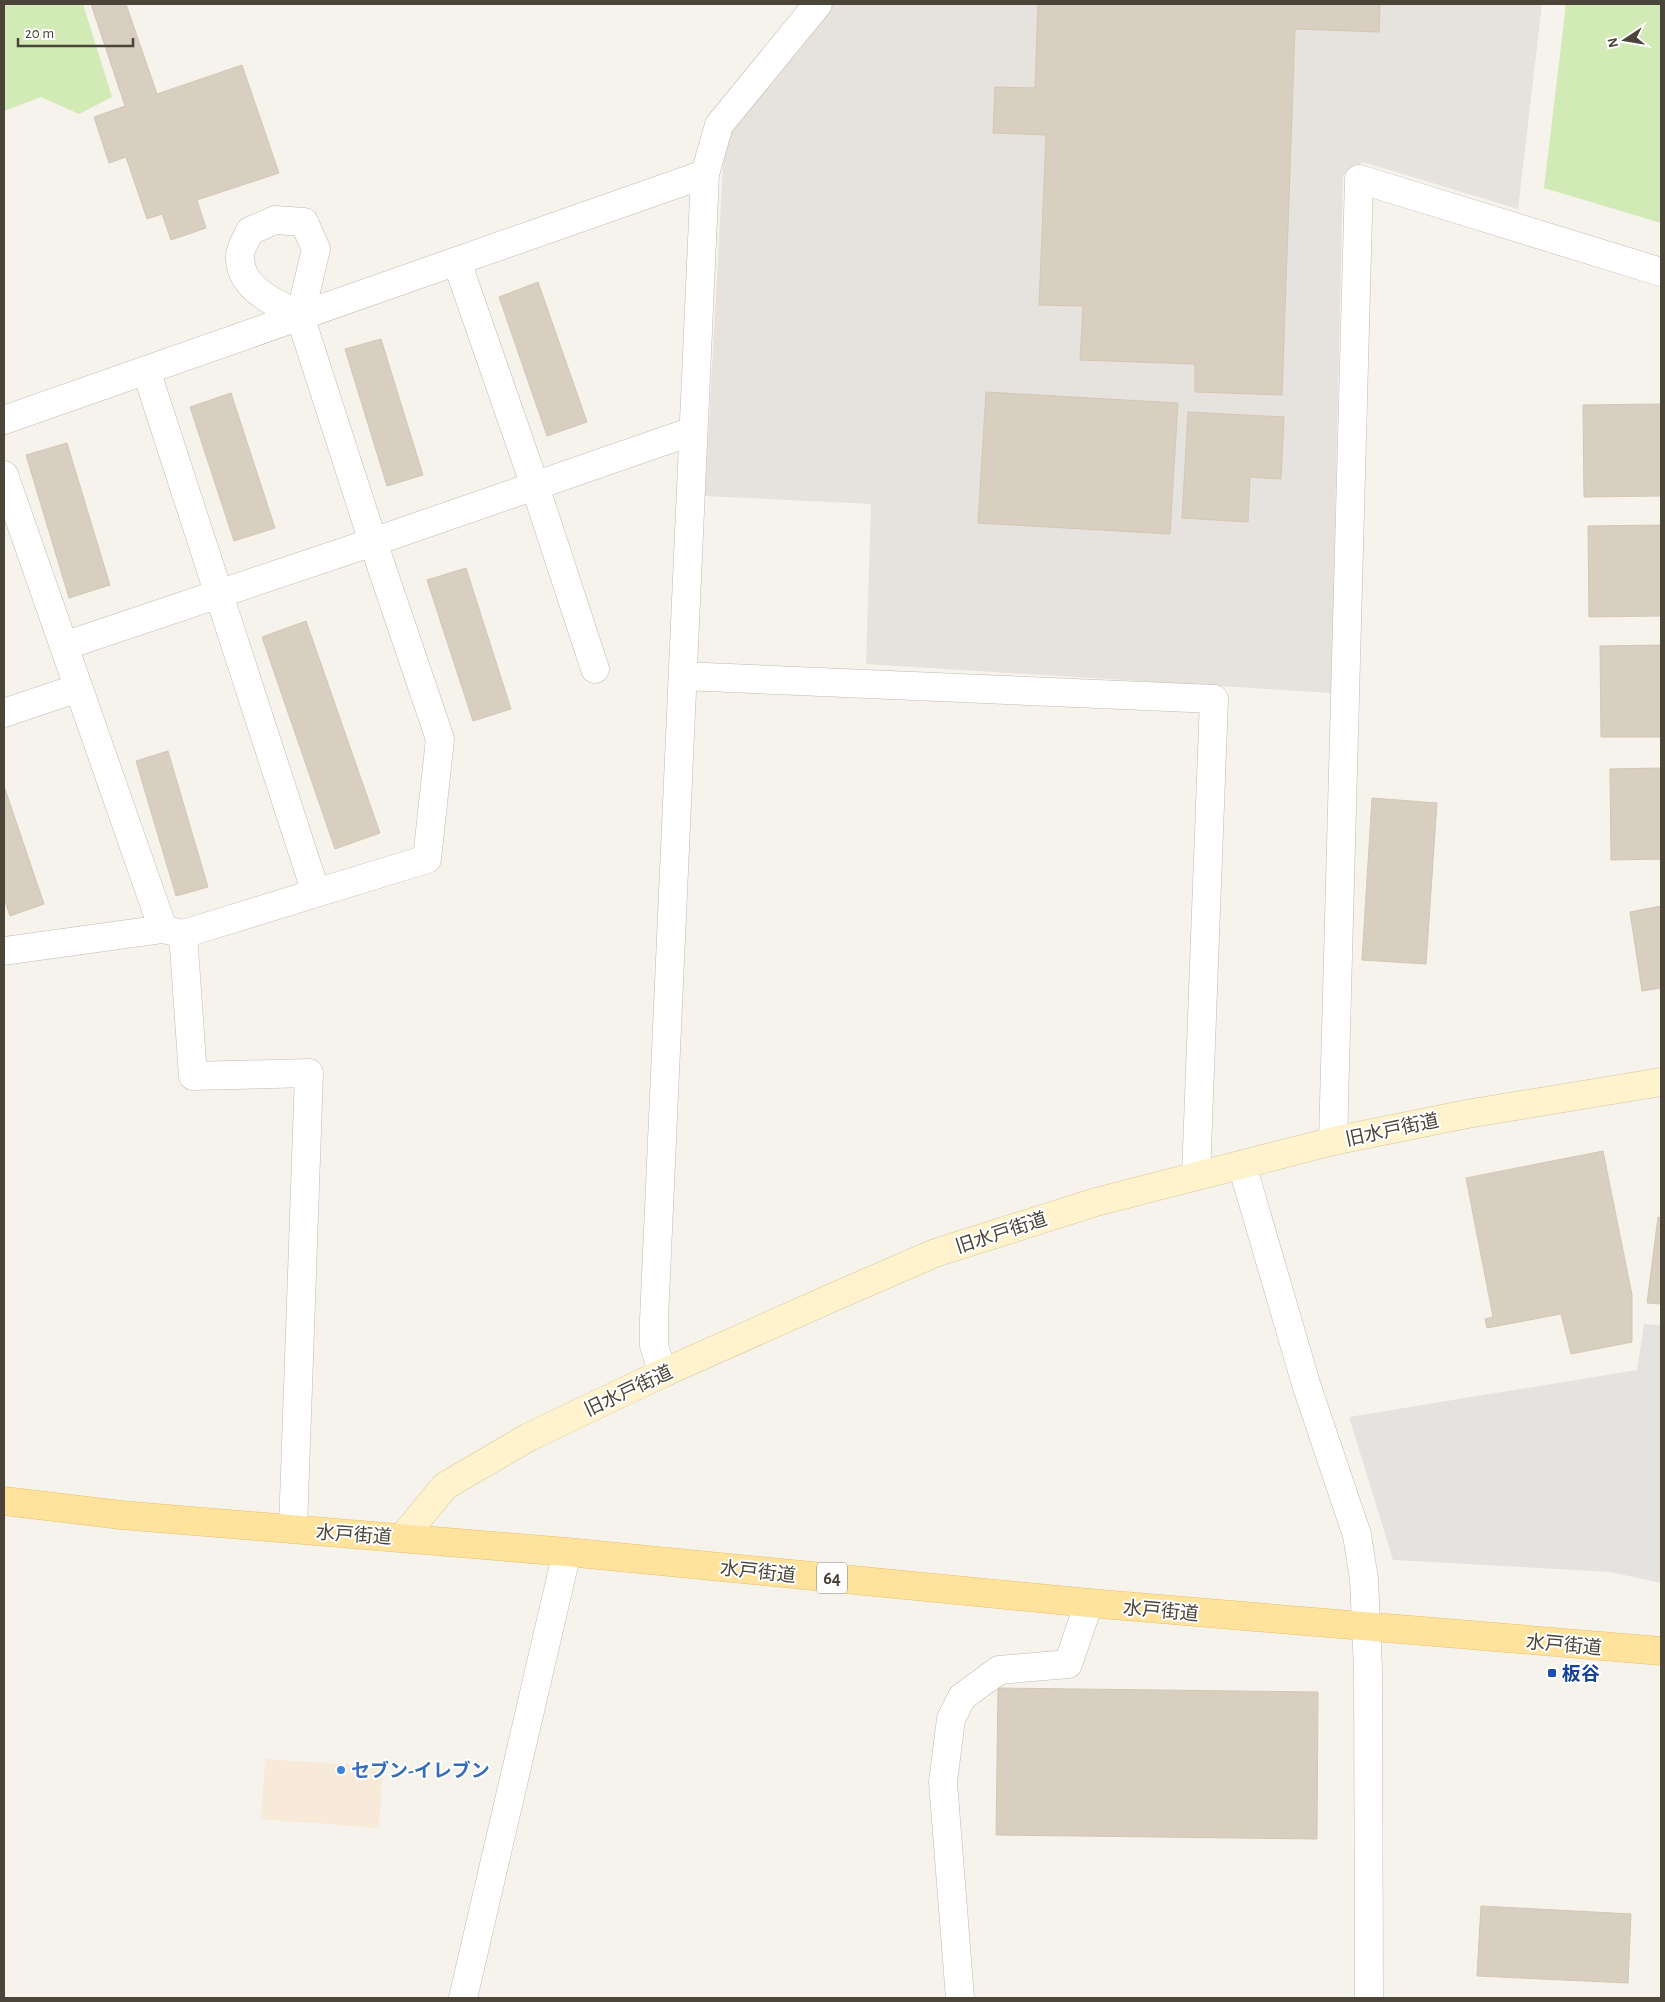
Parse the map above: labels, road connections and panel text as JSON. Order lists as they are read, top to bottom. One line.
{"streets":{"main road":["水戸街道","64"],"street":["旧水戸街道"]},"crossings":[["旧水戸街道","水戸街道"]],"places":{"transit":["板谷"],"other":["セブン-イレブン"]},"scale_bar":"20 m","north":"left"}
